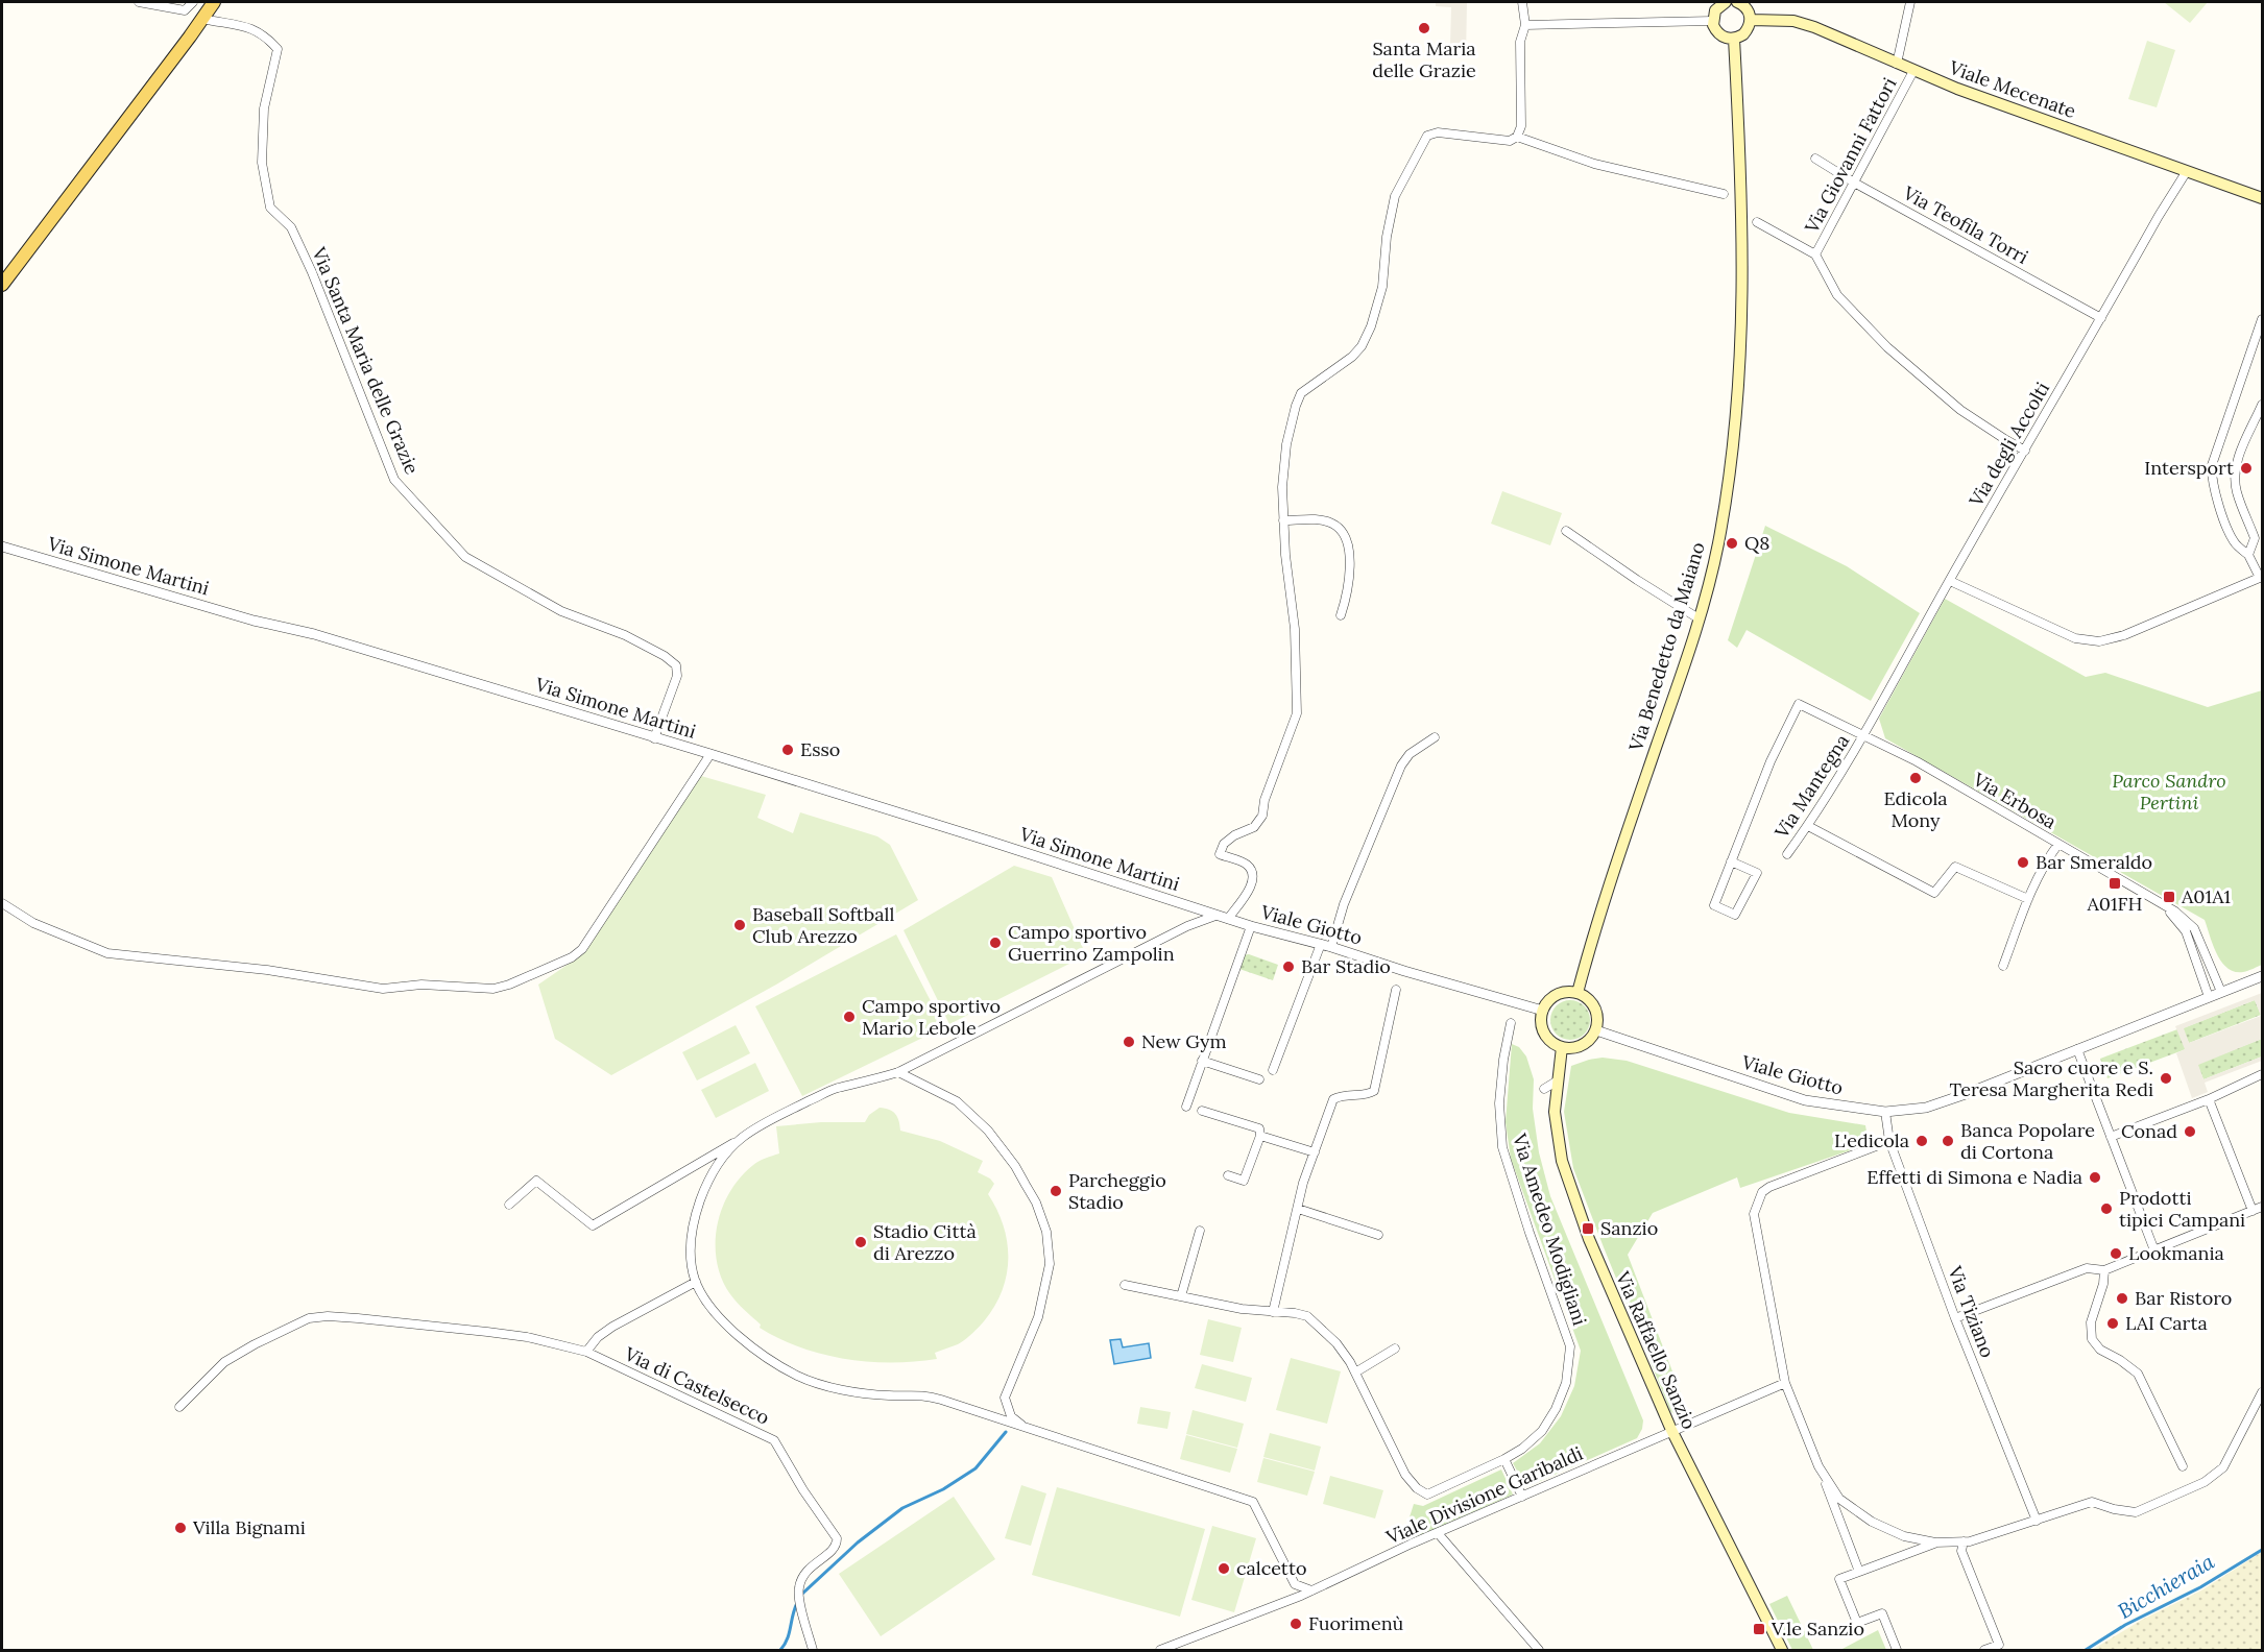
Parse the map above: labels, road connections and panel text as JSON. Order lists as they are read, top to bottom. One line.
{"streets":{"main road":["Viale Mecenate","Via Benedetto da Maiano","Via Raffaello Sanzio"],"street":["Via Giovanni Fattori","Via Teofila Torri","Via Santa Maria delle Grazie","Via degli Accolti","Via Simone Martini","Via Mantegna","Via Erbosa","Viale Giotto","Via Amedeo Modigliani","Via Tiziano","Via di Castelsecco","Viale Divisione Garibaldi"]},"crossings":[["Viale Mecenate","Via Giovanni Fattori"],["Viale Mecenate","Via degli Accolti"],["Via Giovanni Fattori","Via Teofila Torri"],["Via Teofila Torri","Via degli Accolti"],["Via Santa Maria delle Grazie","Via Simone Martini"],["Via degli Accolti","Via Mantegna"],["Via degli Accolti","Via Erbosa"],["Via Simone Martini","Viale Giotto"],["Via Benedetto da Maiano","Viale Giotto"],["Via Benedetto da Maiano","Via Raffaello Sanzio"],["Via Mantegna","Via Erbosa"],["Via Erbosa","Viale Giotto"],["Viale Giotto","Via Tiziano"],["Viale Giotto","Via Raffaello Sanzio"],["Via Raffaello Sanzio","Viale Divisione Garibaldi"]],"water":["Bicchieraia"],"parks":["Parco Sandro Pertini"],"places":{"other":["Santa Maria delle Grazie","Intersport","Q8","Esso","Edicola Mony","Bar Smeraldo","Baseball Softball Club Arezzo","Campo sportivo Guerrino Zampolin","Bar Stadio","Campo sportivo Mario Lebole","New Gym","Sacro cuore e S. Teresa Margherita Redi","Conad","L'edicola","Banca Popolare di Cortona","Effetti di Simona e Nadia","Parcheggio Stadio","Prodotti tipici Campani","Stadio Città di Arezzo","Lookmania","Bar Ristoro","LAI Carta","Villa Bignami","calcetto","Fuorimenù"],"transit":["A01FH","A01A1","Sanzio","V.le Sanzio"]}}
